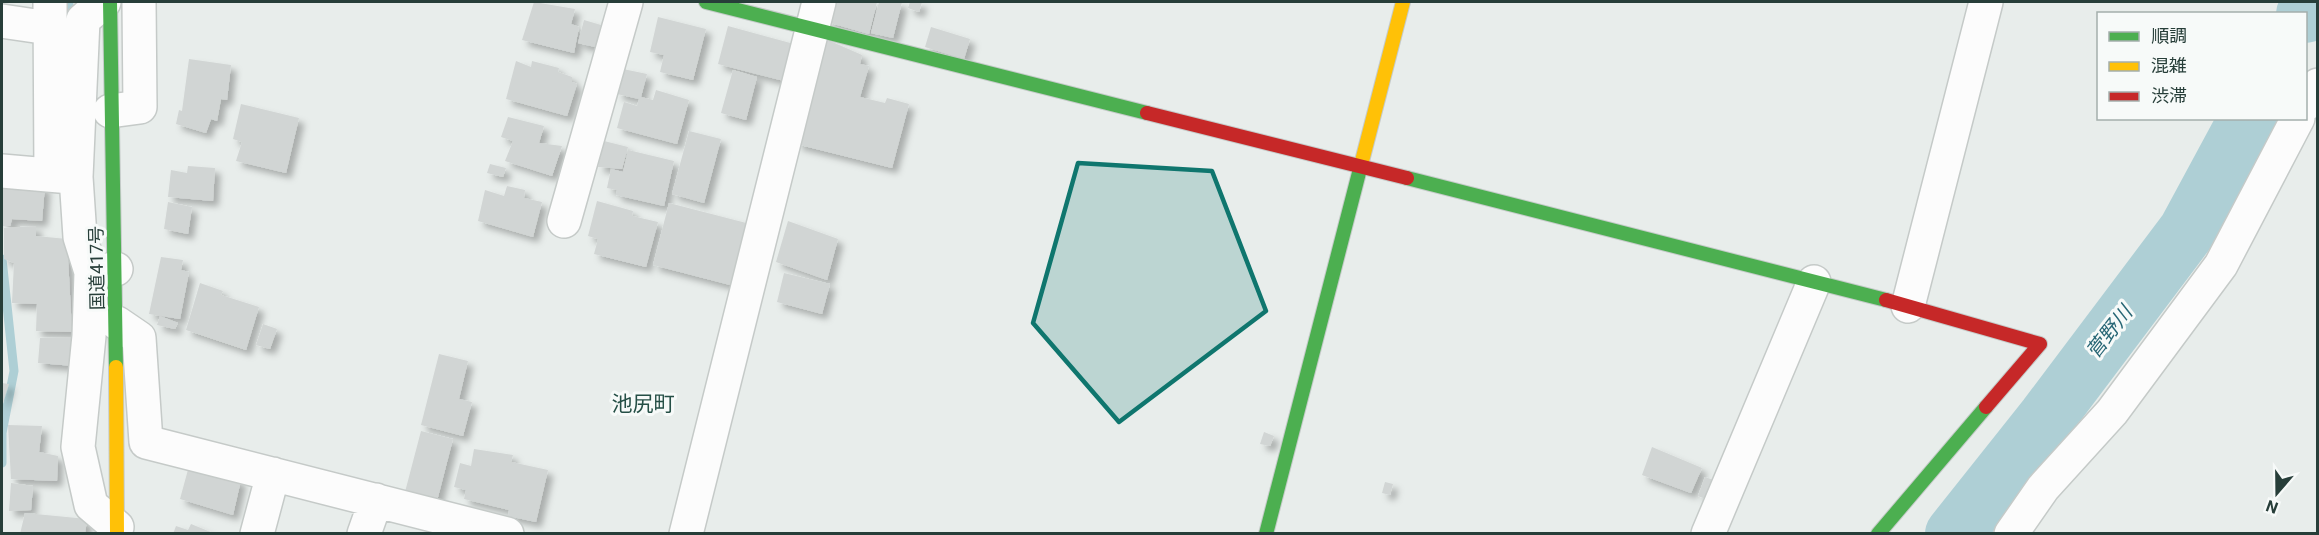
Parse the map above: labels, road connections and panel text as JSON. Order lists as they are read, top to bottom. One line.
{"streets":{"main road":["国道417号"]},"districts":["池尻町"],"water":["菅野川"],"legend":["順調","混雑","渋滞"],"north":"bottom"}
